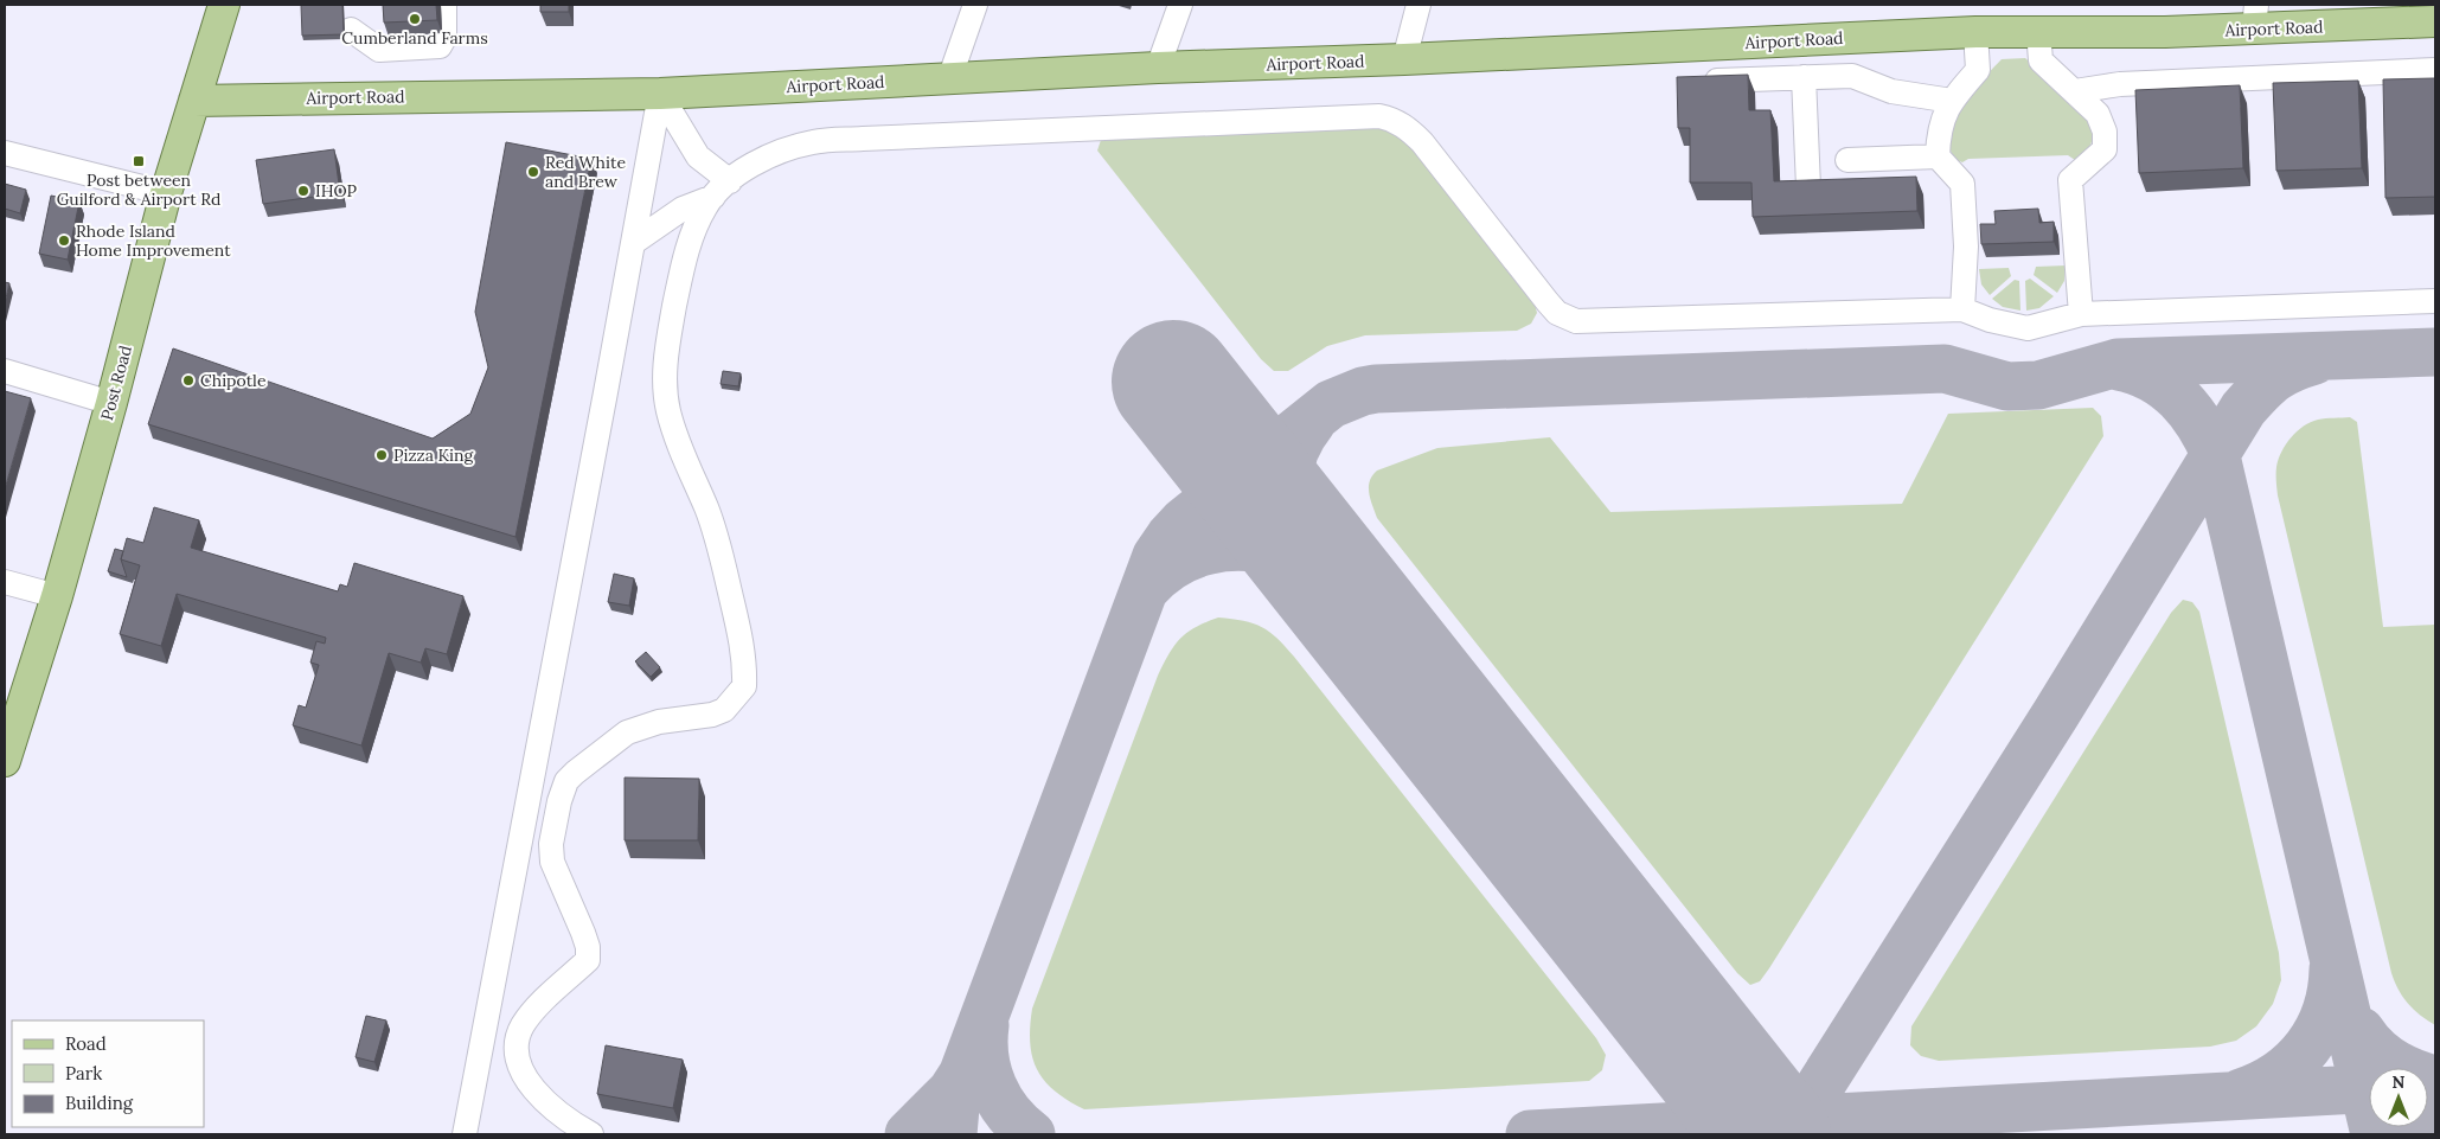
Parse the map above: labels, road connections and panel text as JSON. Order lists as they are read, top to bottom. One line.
{"streets":{"main road":["Airport Road","Post Road"]},"crossings":[["Airport Road","Post Road"]],"places":{"other":["Cumberland Farms","Red White and Brew","IHOP","Rhode Island Home Improvement","Chipotle","Pizza King"],"transit":["Post between Guilford & Airport Rd"]},"legend":["Road","Park","Building"],"north":"top"}
